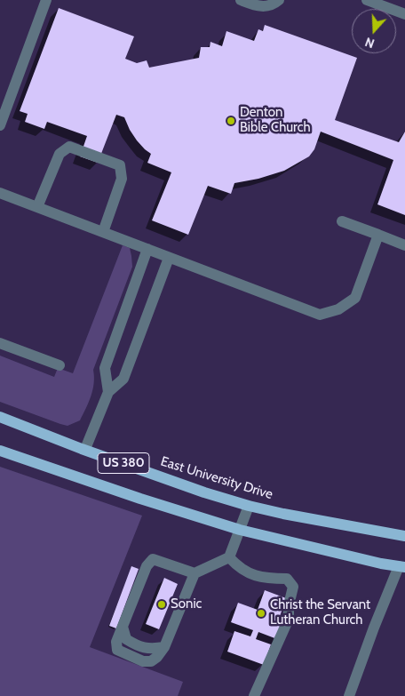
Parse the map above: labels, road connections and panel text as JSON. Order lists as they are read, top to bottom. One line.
{"streets":{"main road":["US 380","East University Drive"]},"places":["Denton Bible Church","Sonic","Christ the Servant Lutheran Church"],"north":"bottom"}
